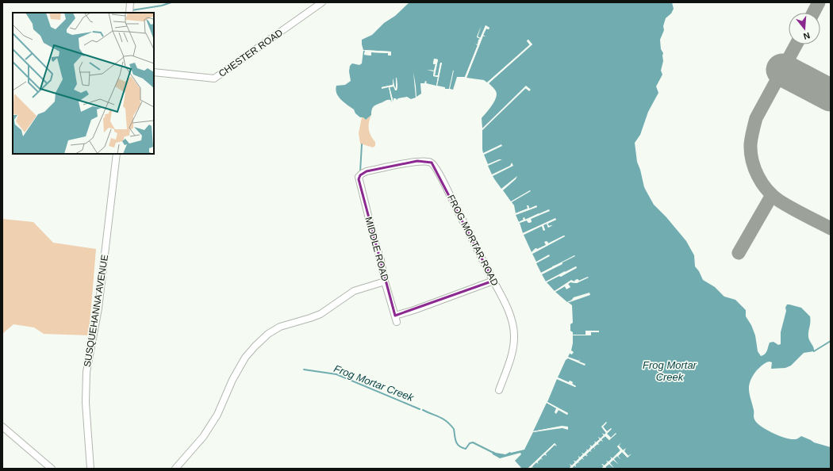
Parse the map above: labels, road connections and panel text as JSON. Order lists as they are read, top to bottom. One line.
{"streets":{"street":["CHESTER ROAD","FROG MORTAR ROAD","MIDDLE ROAD","SUSQUEHANNA AVENUE"]},"crossings":[["FROG MORTAR ROAD","MIDDLE ROAD"]],"water":["Frog Mortar Creek"],"north":"bottom"}
